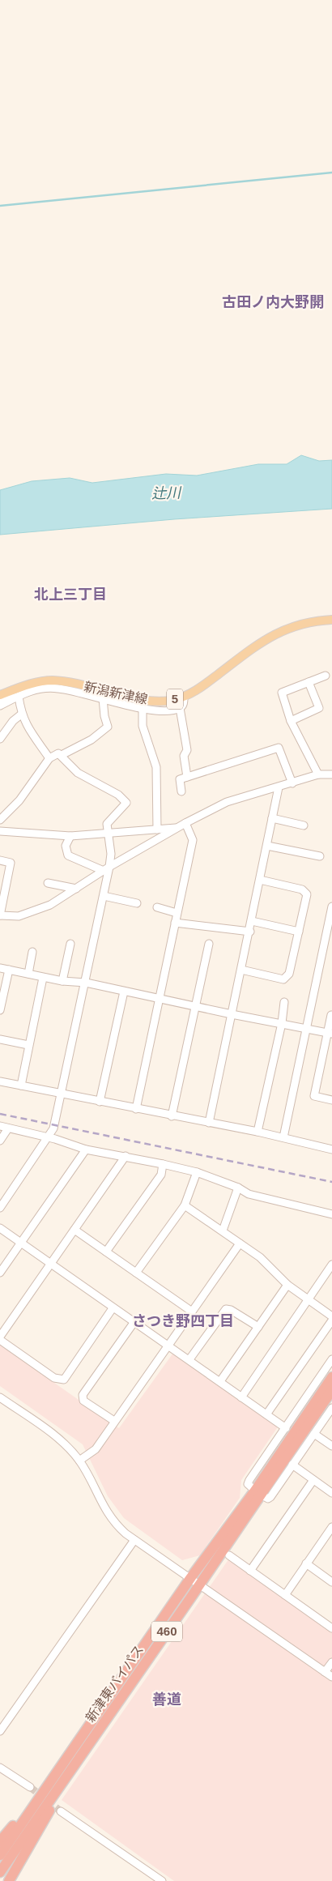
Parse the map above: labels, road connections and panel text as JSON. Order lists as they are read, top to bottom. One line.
{"streets":{"highway":["460","新津東バイパス"],"main road":["新潟新津線","5"]},"districts":["古田ノ内大野開","北上三丁目","さつき野四丁目","善道"],"water":["辻川"]}
